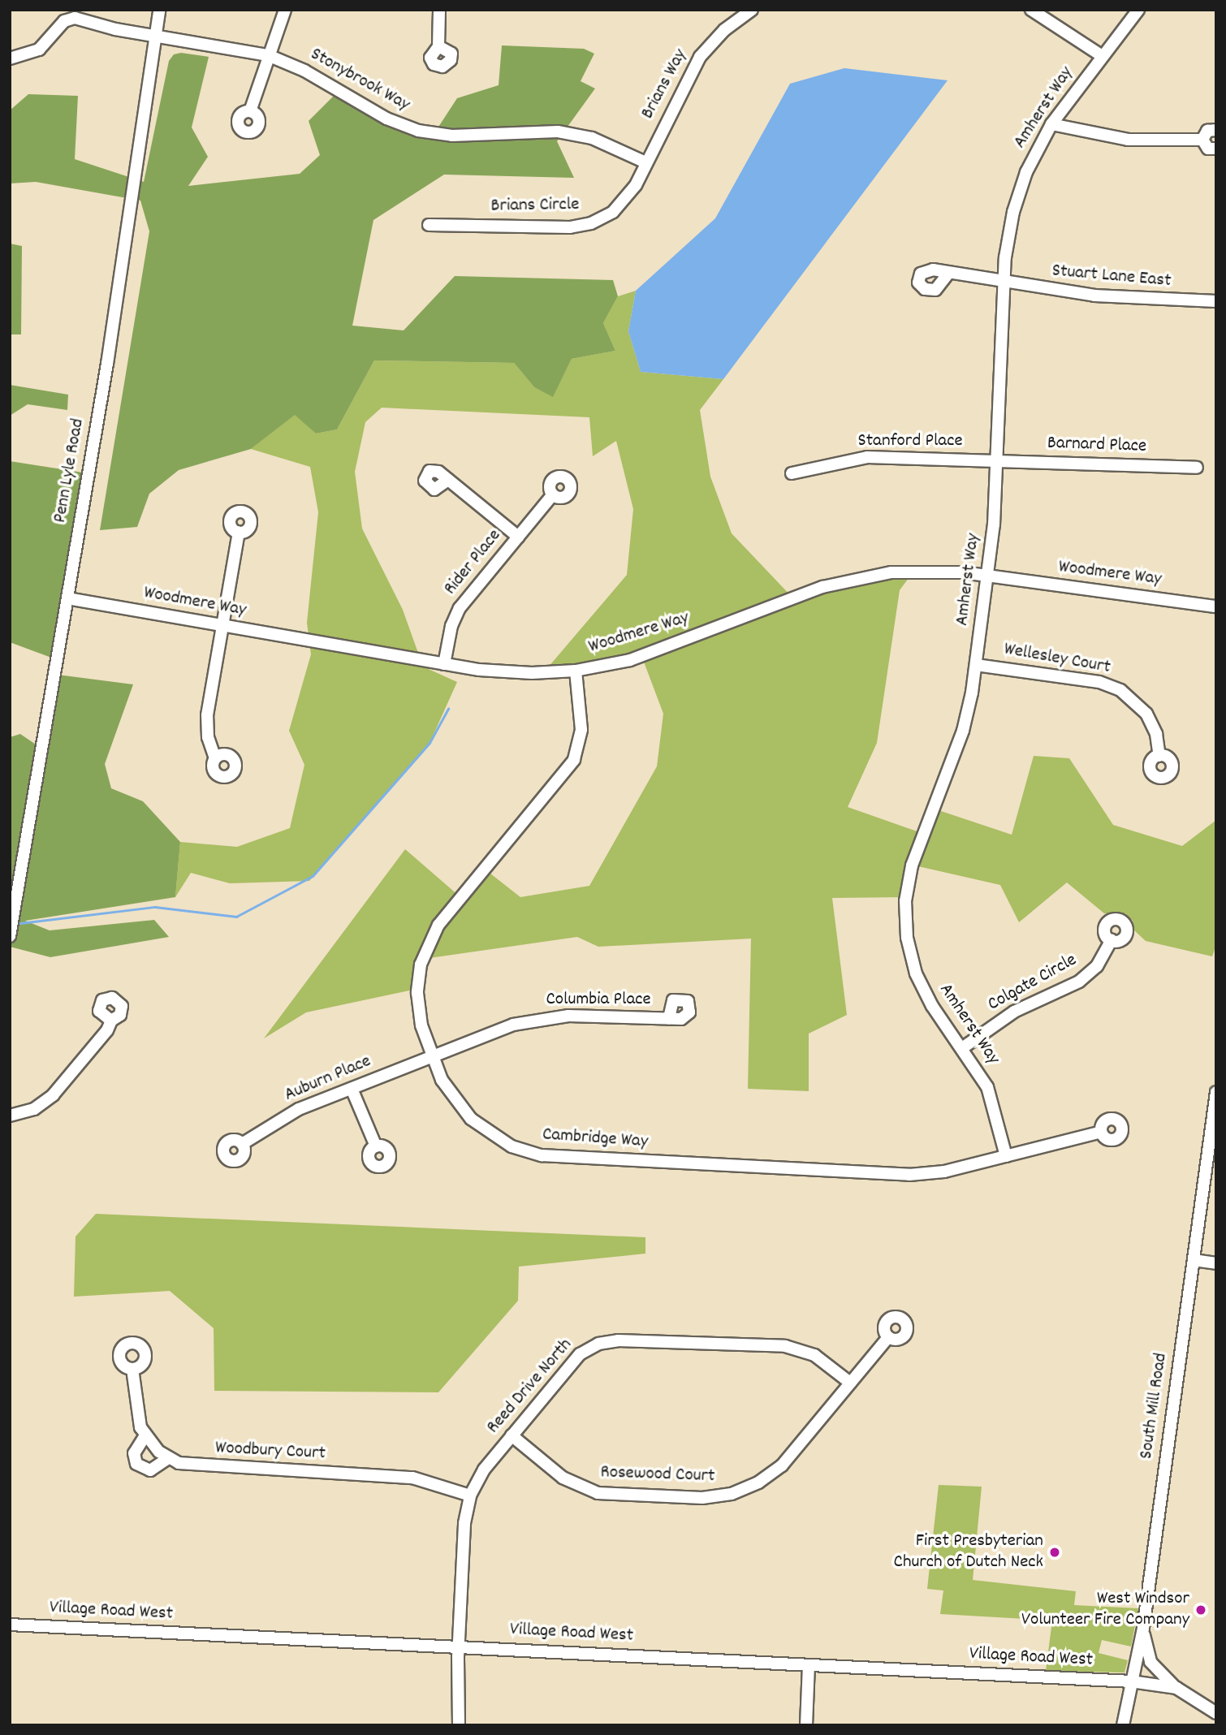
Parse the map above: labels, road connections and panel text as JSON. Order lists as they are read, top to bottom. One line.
{"streets":{"street":["Stonybrook Way","Brians Way","Amherst Way","Brians Circle","Stuart Lane East","Stanford Place","Barnard Place","Penn Lyle Road","Rider Place","Woodmere Way","Wellesley Court","Colgate Circle","Columbia Place","Auburn Place","Cambridge Way","Reed Drive North","South Mill Road","Woodbury Court","Rosewood Court","Village Road West"]},"crossings":[["Stonybrook Way","Brians Way"],["Stonybrook Way","Brians Circle"],["Stonybrook Way","Penn Lyle Road"],["Brians Way","Brians Circle"],["Amherst Way","Stuart Lane East"],["Amherst Way","Stanford Place"],["Amherst Way","Barnard Place"],["Amherst Way","Woodmere Way"],["Amherst Way","Wellesley Court"],["Amherst Way","Colgate Circle"],["Amherst Way","Cambridge Way"],["Stanford Place","Barnard Place"],["Penn Lyle Road","Woodmere Way"],["Rider Place","Woodmere Way"],["Woodmere Way","Cambridge Way"],["Columbia Place","Auburn Place"],["Columbia Place","Cambridge Way"],["Auburn Place","Cambridge Way"],["Reed Drive North","Woodbury Court"],["Reed Drive North","Rosewood Court"],["Reed Drive North","Village Road West"],["South Mill Road","Village Road West"]],"places":["First Presbyterian Church of Dutch Neck","West Windsor Volunteer Fire Company"]}
